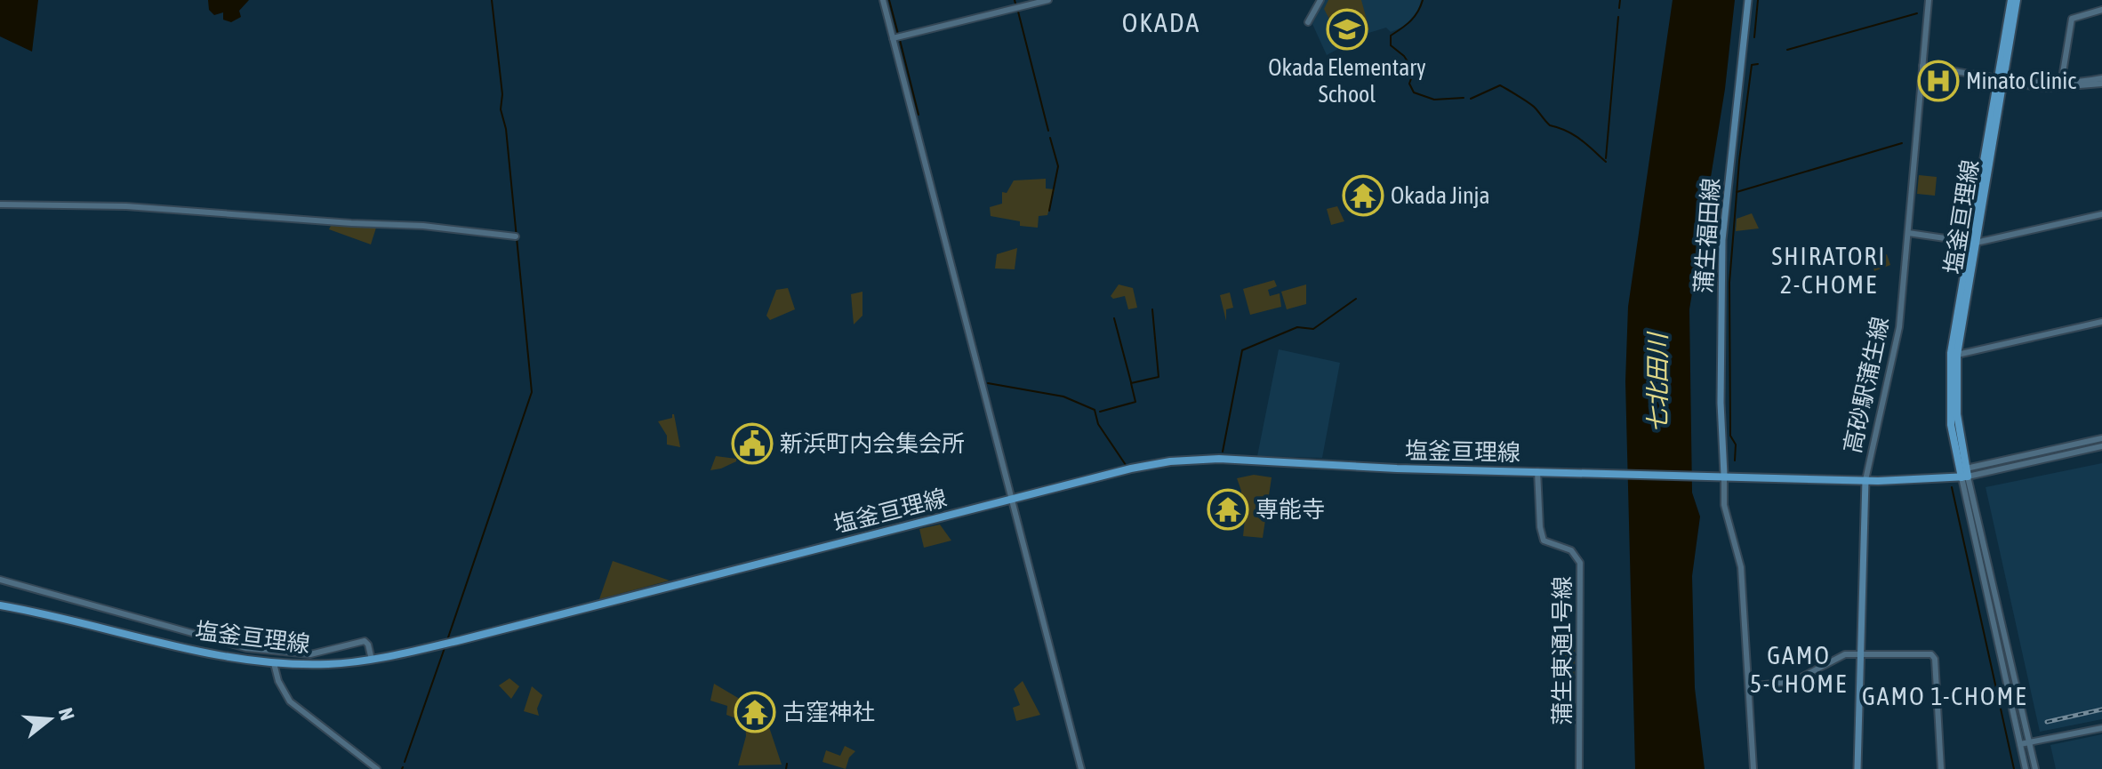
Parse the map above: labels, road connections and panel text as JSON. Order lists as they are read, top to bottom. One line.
{"streets":{"main road":["塩釜亘理線","蒲生福田線"],"street":["高砂駅蒲生線","蒲生東通1号線"]},"crossings":[["塩釜亘理線","蒲生福田線"],["塩釜亘理線","高砂駅蒲生線"],["塩釜亘理線","蒲生東通1号線"]],"districts":["OKADA","SHIRATORI 2-CHOME","GAMO 5-CHOME","GAMO 1-CHOME"],"water":["七北田川"],"places":{"school or university":["Okada Elementary School"],"hospital":["Minato Clinic"],"temple":["Okada Jinja","専能寺","古窪神社"],"public building":["新浜町内会集会所"]},"north":"right"}
